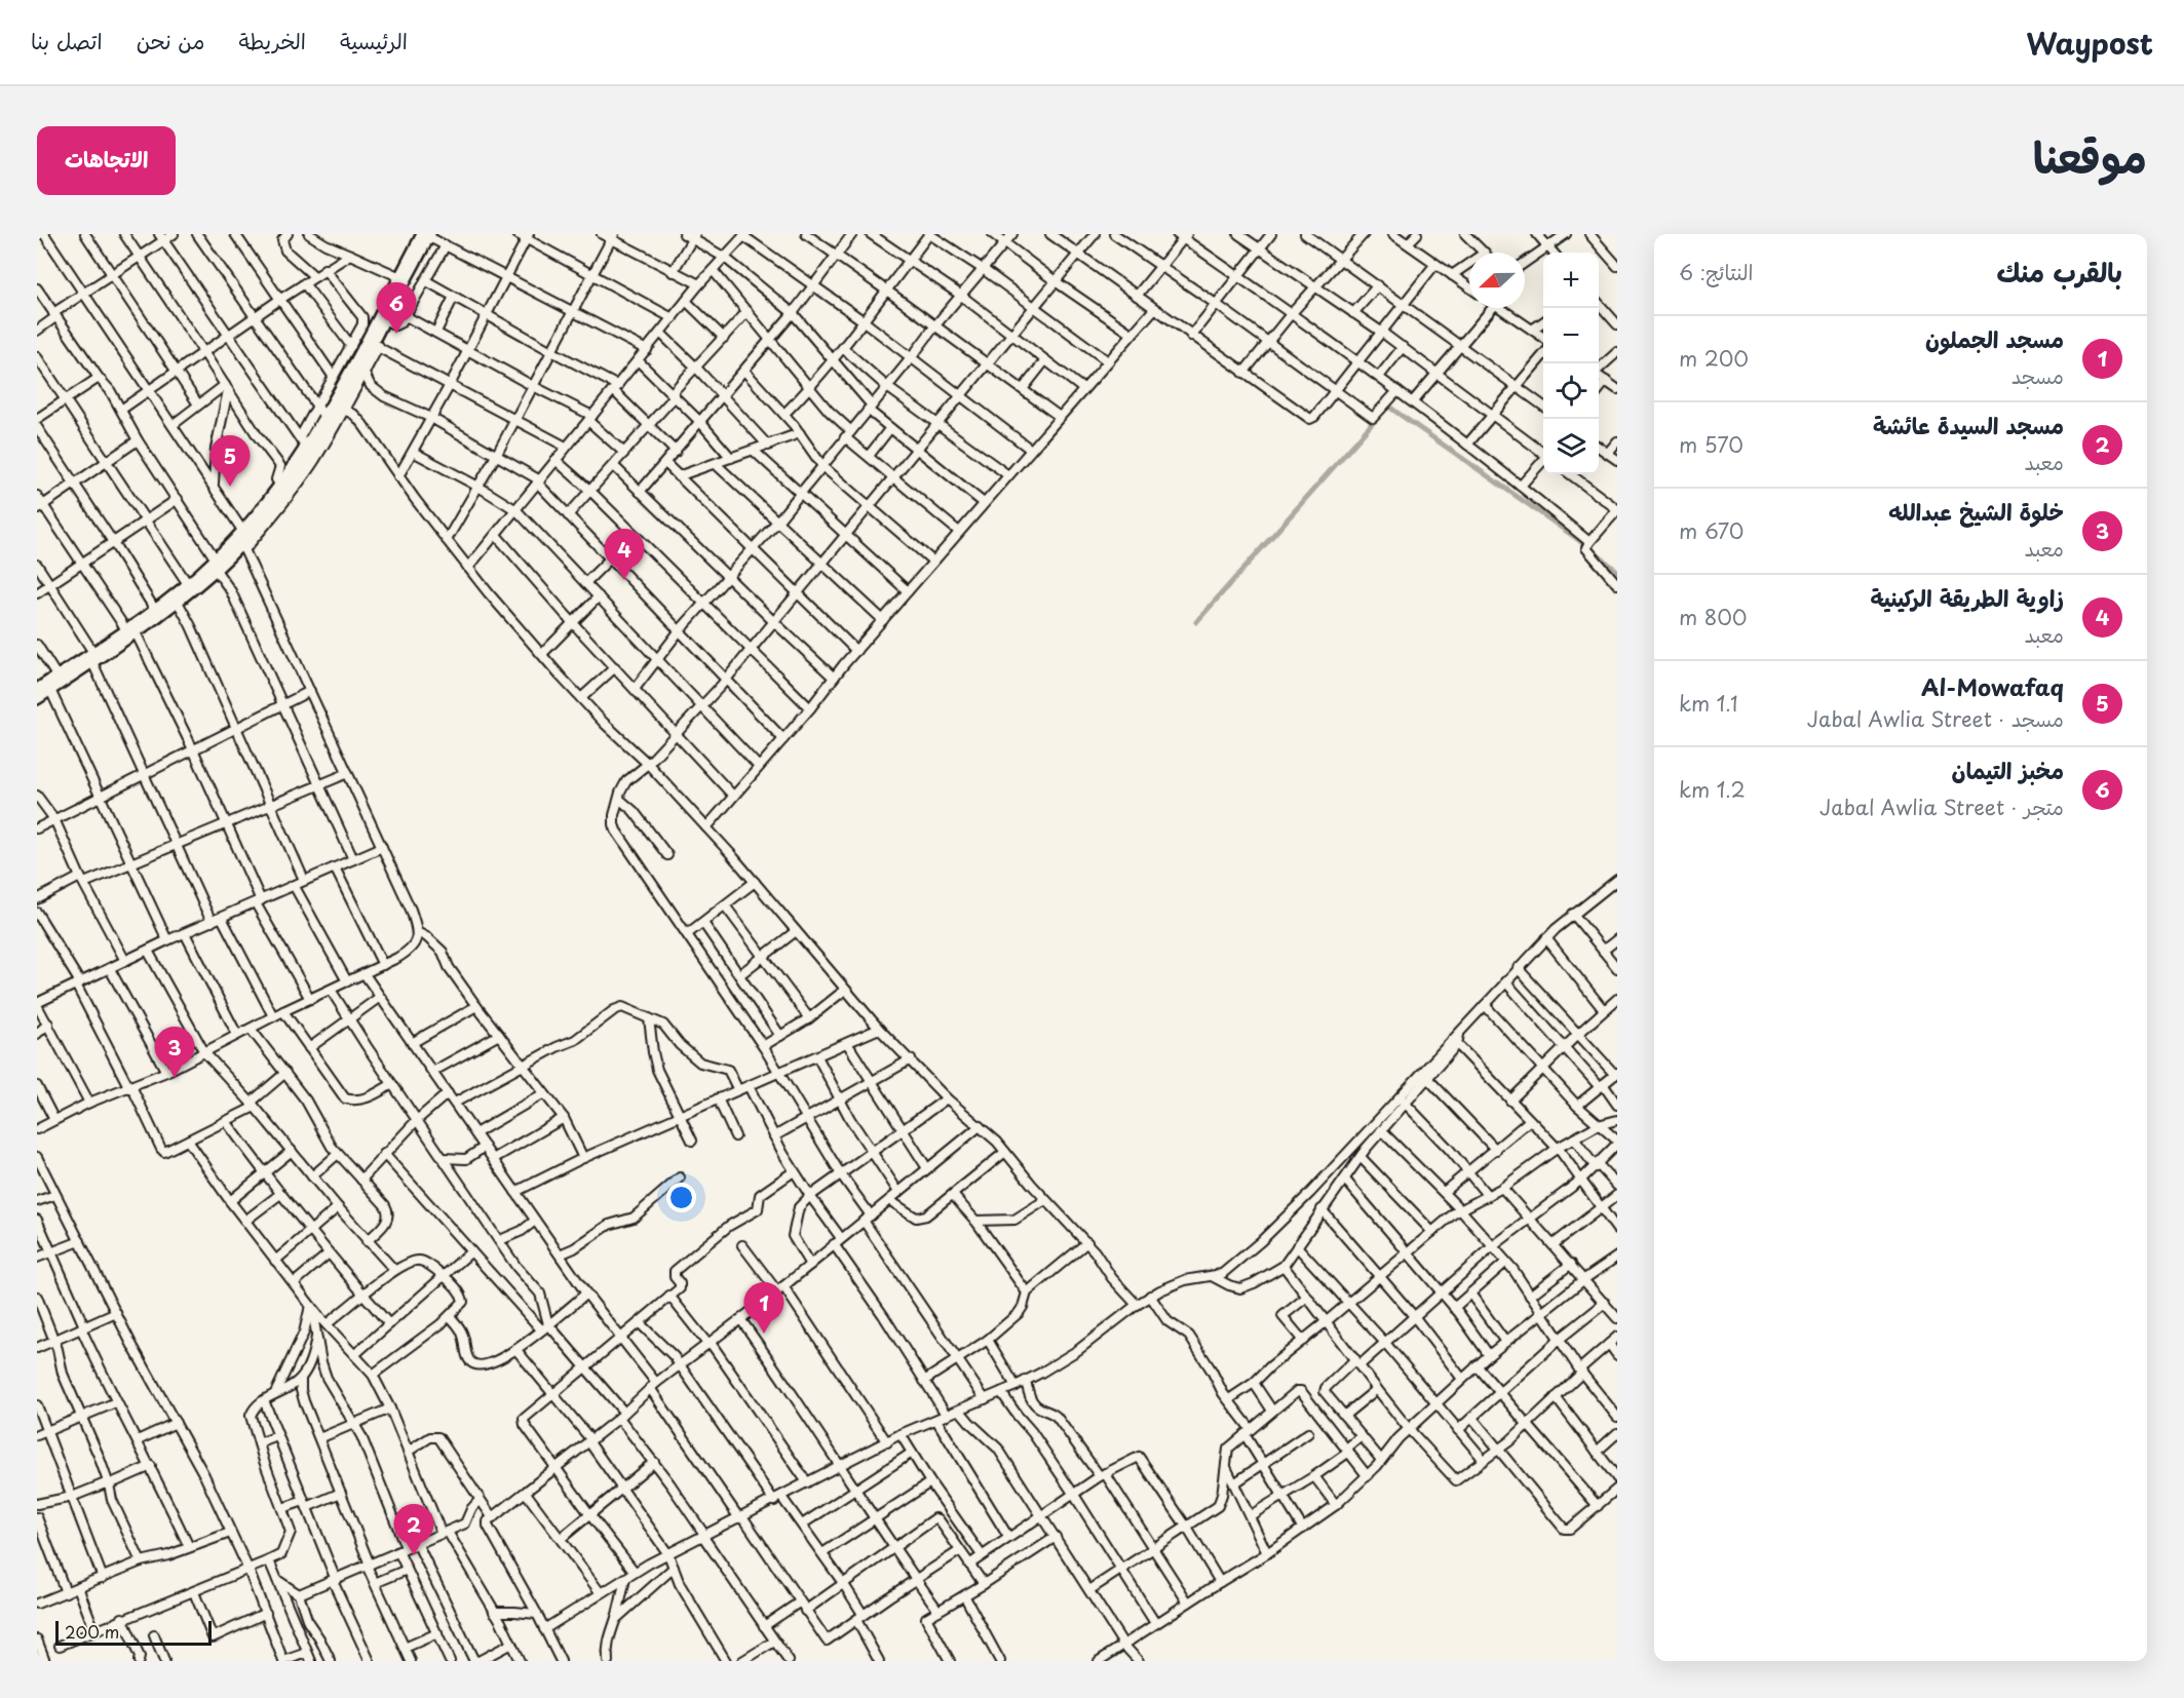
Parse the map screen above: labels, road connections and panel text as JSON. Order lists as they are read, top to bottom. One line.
{"scale_bar":"200 m","north":"left","page":{"header":"Waypost","nav":["الرئيسية","الخريطة","من نحن","اتصل بنا"],"title":"موقعنا","buttons":"الاتجاهات","heading":["بالقرب منك","النتائج: 6"],"map_buttons":["+","−"],"pins":["6","5","4","3","1","2"],"list":[{"mark":"1","name":"مسجد الجملون","note":"مسجد","value":"200 m"},{"mark":"2","name":"مسجد السيدة عائشة","note":"معبد","value":"570 m"},{"mark":"3","name":"خلوة الشيخ عبدالله","note":"معبد","value":"670 m"},{"mark":"4","name":"زاوية الطريقة الركينية","note":"معبد","value":"800 m"},{"mark":"5","name":"Al-Mowafaq","note":"مسجد · Jabal Awlia Street","value":"1.1 km"},{"mark":"6","name":"مخبز التيمان","note":"متجر · Jabal Awlia Street","value":"1.2 km"}],"scale":"200 m"}}
